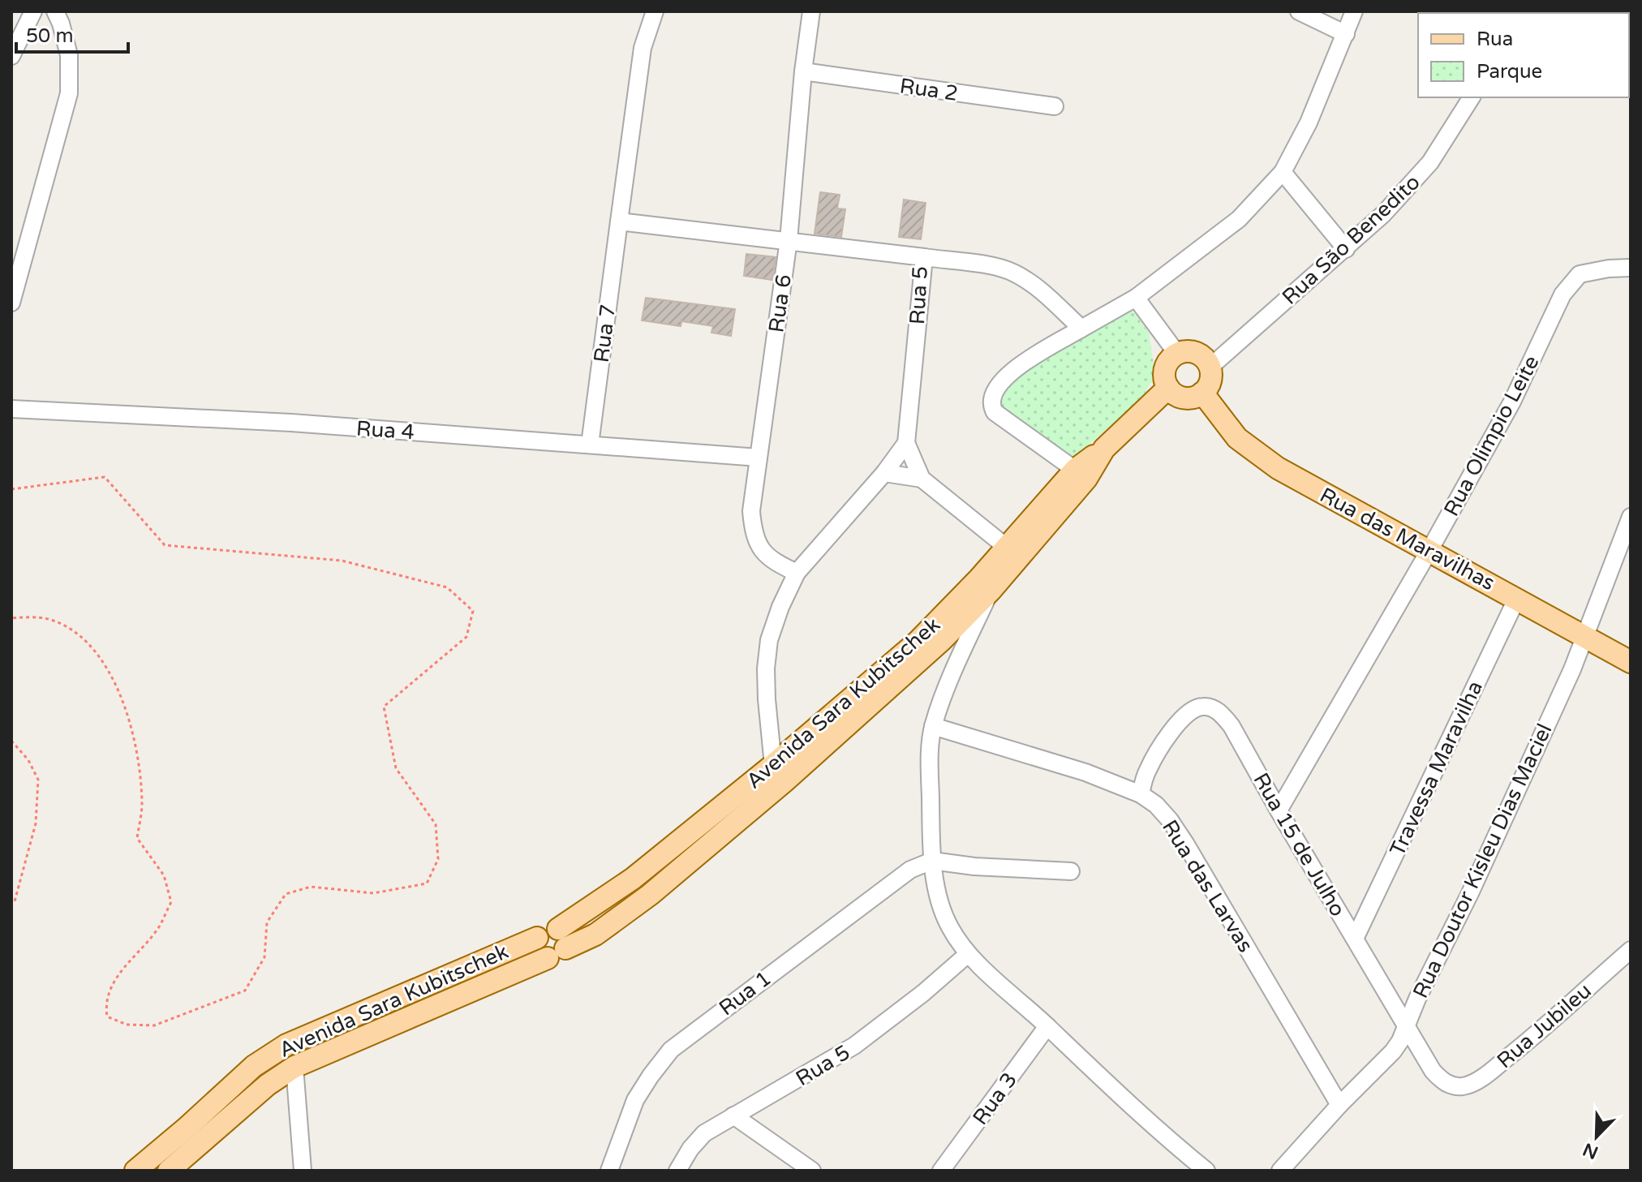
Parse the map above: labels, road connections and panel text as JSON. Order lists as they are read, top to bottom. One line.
{"streets":{"main road":["Rua das Maravilhas","Avenida Sara Kubitschek"],"street":["Rua 2","Rua São Benedito","Rua 5","Rua 6","Rua 7","Rua 4","Rua Olimpio Leite","Travessa Maravilha","Rua 15 de Julho","Rua Doutor Kisleu Dias Maciel","Rua das Larvas","Rua 1","Rua Jubileu","Rua 3"]},"crossings":[["Rua 2","Rua 6"],["Rua São Benedito","Rua das Maravilhas"],["Rua 5","Rua 6"],["Rua 5","Rua 7"],["Rua 6","Rua 4"],["Rua 7","Rua 4"],["Rua Olimpio Leite","Rua das Maravilhas"],["Rua Olimpio Leite","Rua 15 de Julho"],["Rua das Maravilhas","Travessa Maravilha"],["Rua das Maravilhas","Rua Doutor Kisleu Dias Maciel"],["Travessa Maravilha","Rua 15 de Julho"],["Rua 15 de Julho","Rua Doutor Kisleu Dias Maciel"],["Rua 15 de Julho","Rua das Larvas"],["Rua 15 de Julho","Rua Jubileu"],["Rua Doutor Kisleu Dias Maciel","Rua das Larvas"]],"legend":["Rua","Parque"],"scale_bar":"50 m","north":"bottom left"}
